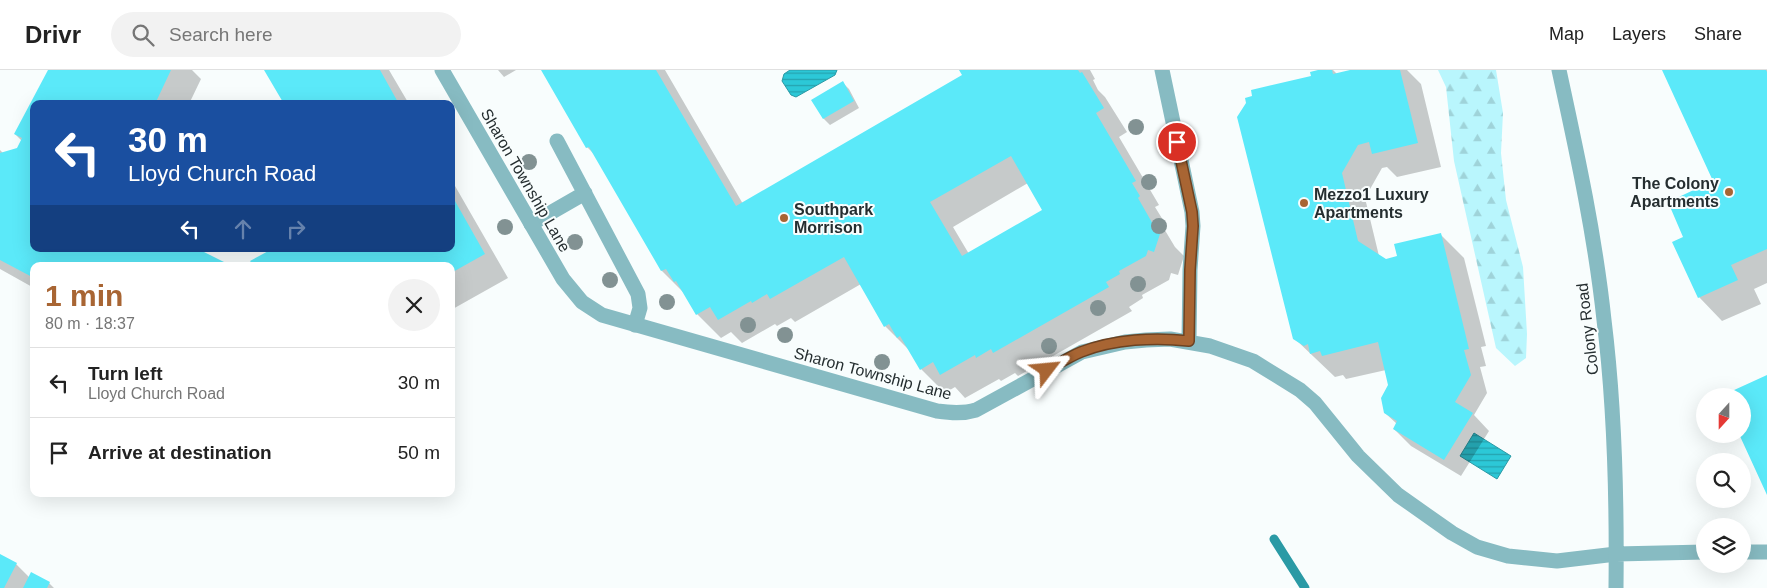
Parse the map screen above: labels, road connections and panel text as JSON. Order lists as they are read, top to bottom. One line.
{"streets":{"street":["Sharon Township Lane","Colony Road"]},"crossings":[["Sharon Township Lane","Colony Road"]],"places":["The Colony Apartments","Mezzo1 Luxury Apartments","Southpark Morrison"],"north":"bottom","page":{"header":"Drivr","search":"Search here","nav":["Map","Layers","Share"],"turn":["30 m","Lloyd Church Road"],"heading":["1 min","80 m · 18:37"],"list":[{"name":"Turn left","note":"Lloyd Church Road","value":"30 m"},{"name":"Arrive at destination","value":"50 m"}]}}
